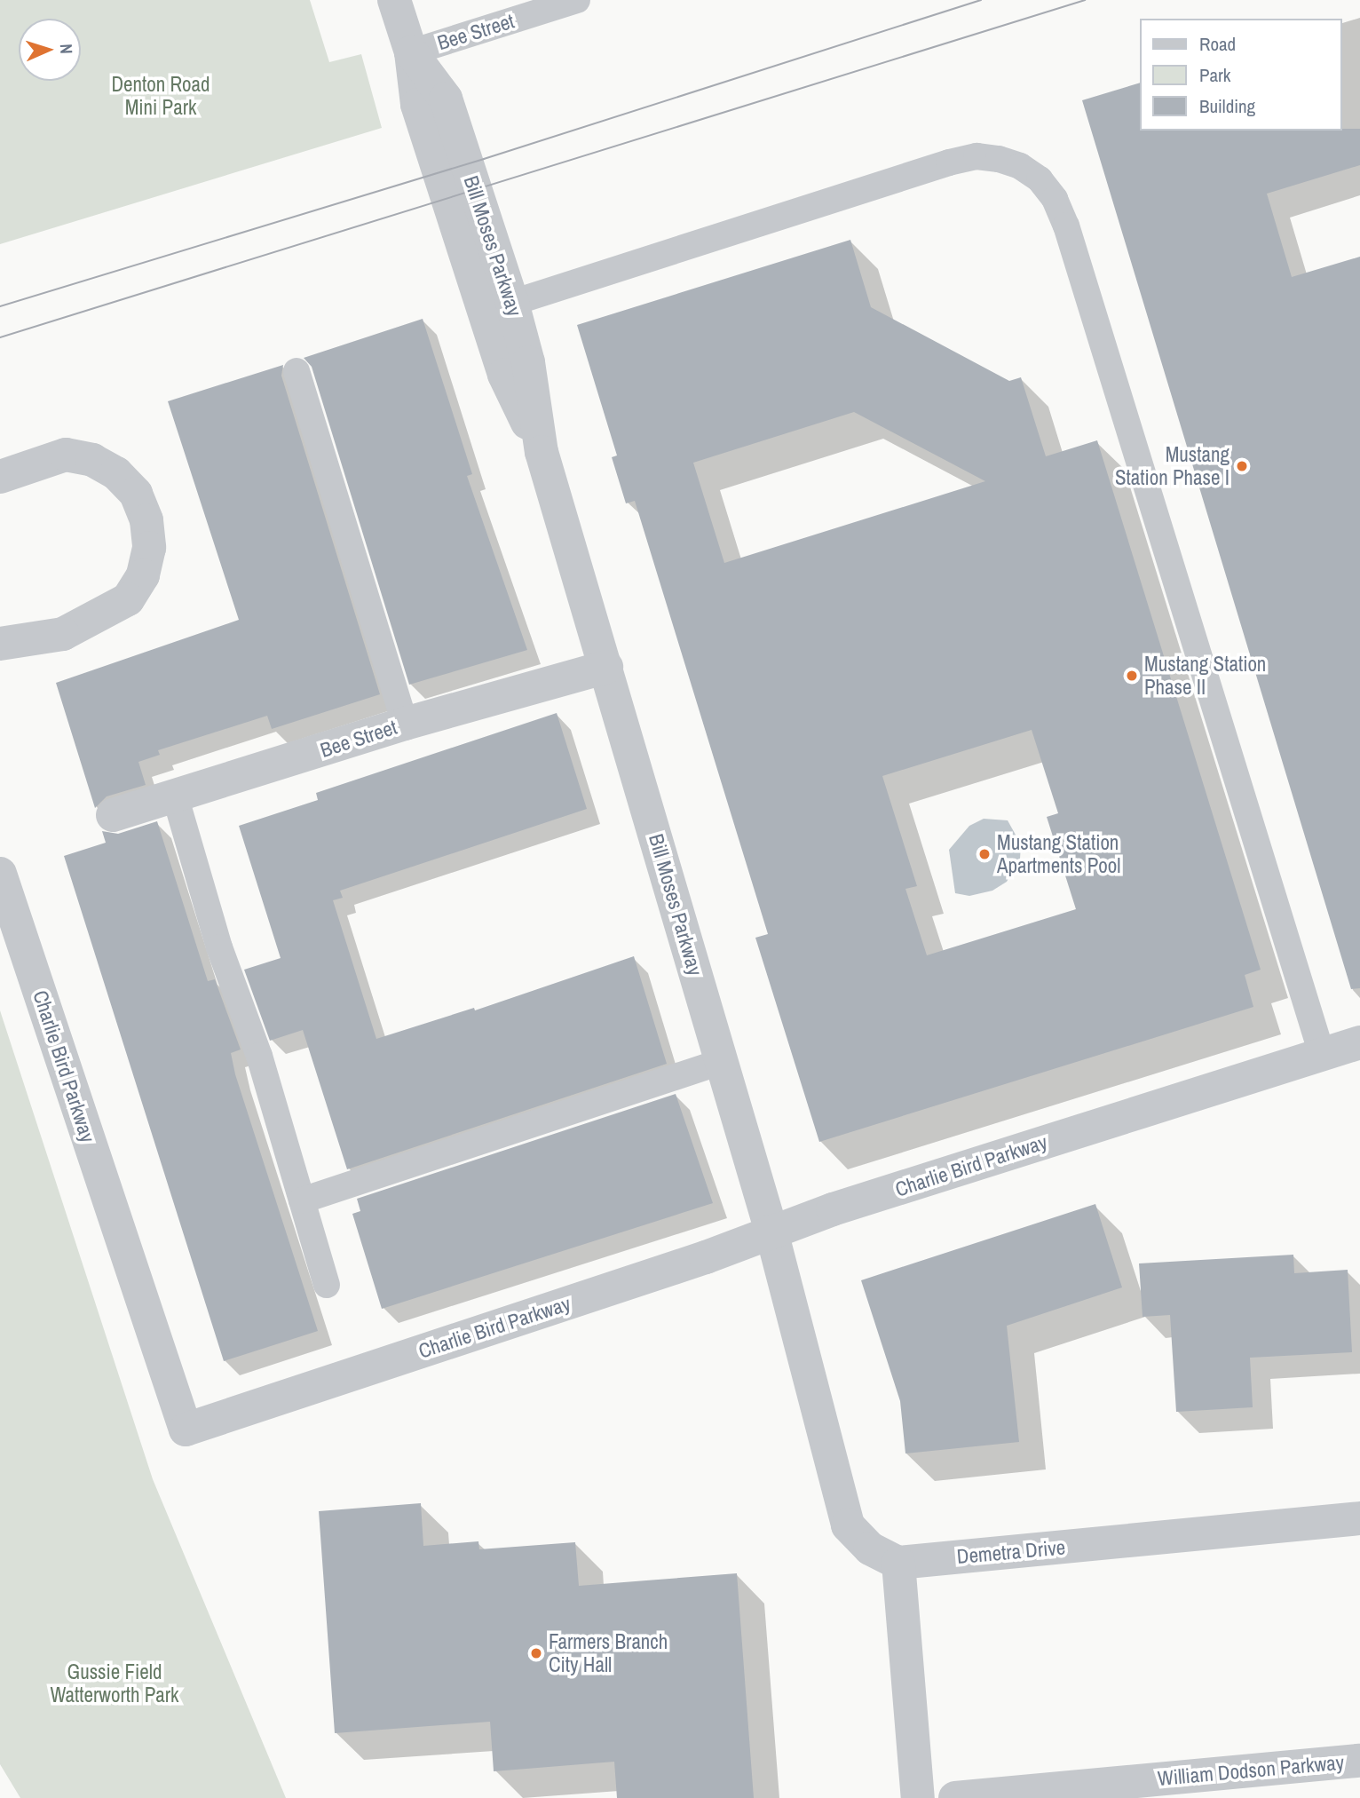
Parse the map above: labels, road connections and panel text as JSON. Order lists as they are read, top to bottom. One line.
{"streets":{"street":["Bee Street","Bill Moses Parkway","Charlie Bird Parkway","Demetra Drive","William Dodson Parkway"]},"crossings":[["Bee Street","Bill Moses Parkway"],["Bill Moses Parkway","Charlie Bird Parkway"],["Bill Moses Parkway","Demetra Drive"]],"parks":["Denton Road Mini Park","Gussie Field Watterworth Park"],"places":["Mustang Station Phase I","Mustang Station Phase II","Mustang Station Apartments Pool","Farmers Branch City Hall"],"legend":["Road","Park","Building"],"north":"right"}
